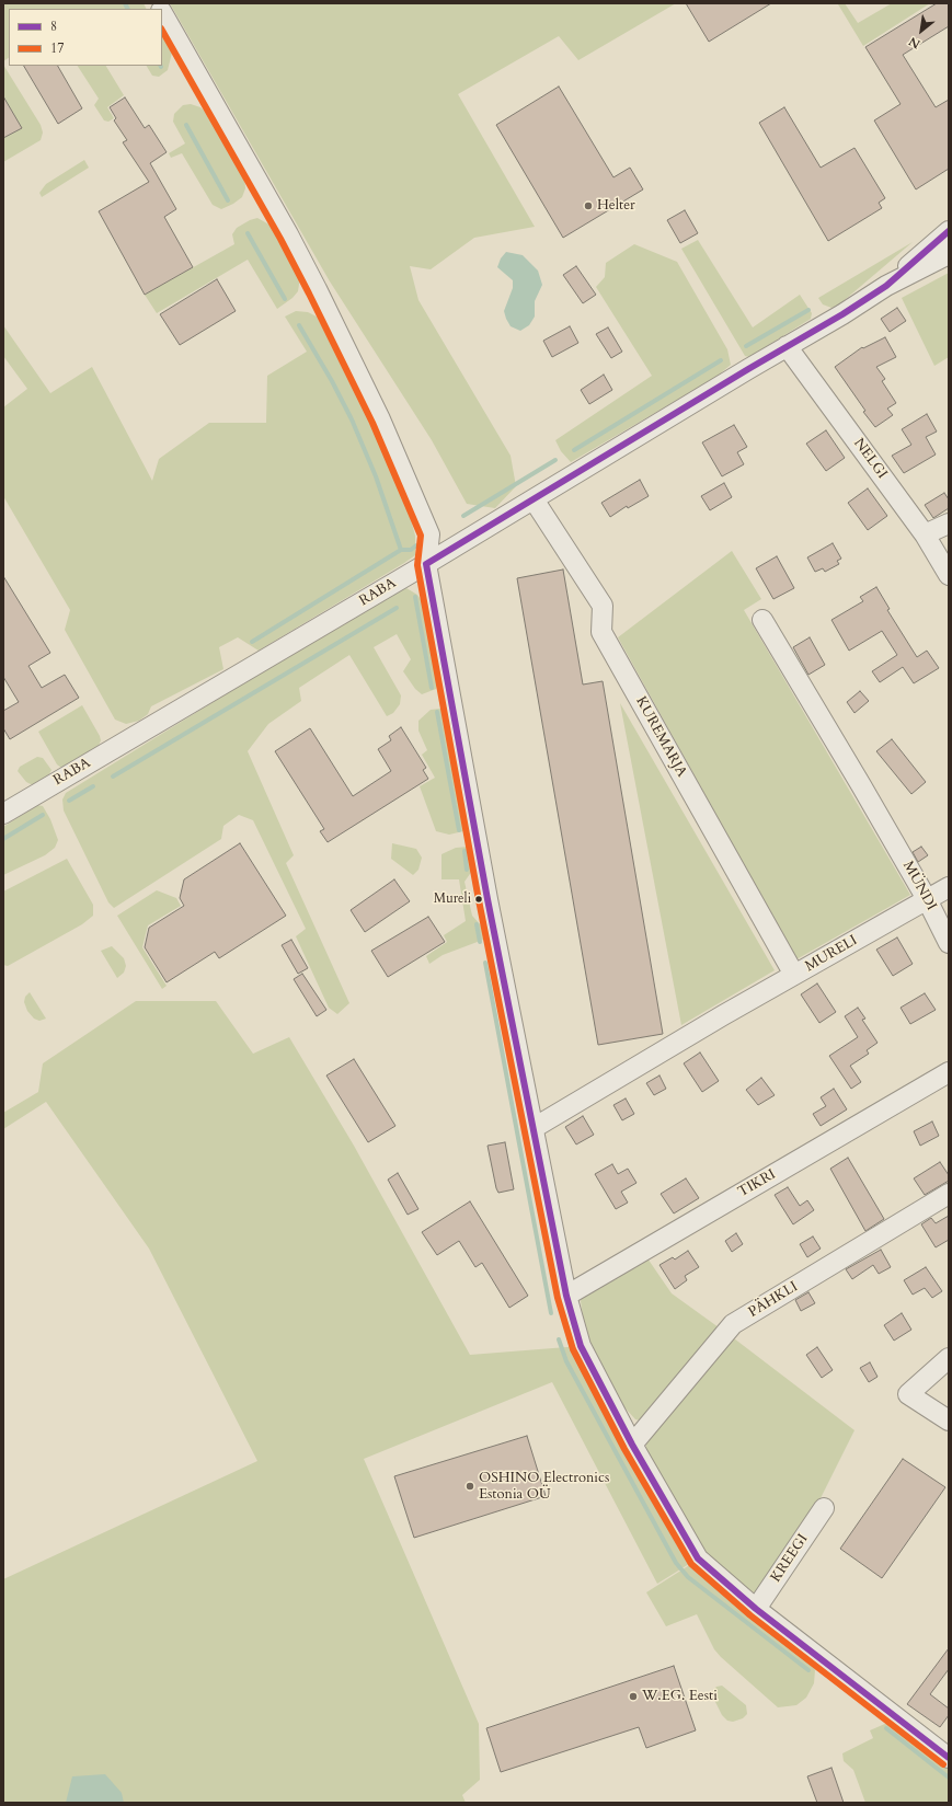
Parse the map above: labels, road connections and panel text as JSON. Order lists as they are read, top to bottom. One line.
{"streets":{"street":["NELGI","RABA","KUREMARJA","MÜNDI","MURELI","TIKRI","PÄHKLI","KREEGI"]},"crossings":[["NELGI","RABA"],["RABA","KUREMARJA"],["KUREMARJA","MURELI"],["MÜNDI","MURELI"]],"places":["Helter","Mureli","OSHINO Electronics Estonia OÜ","W.EG. Eesti"],"lines":["transit line 17","transit line 8"],"legend":["8","17"],"north":"bottom left"}
